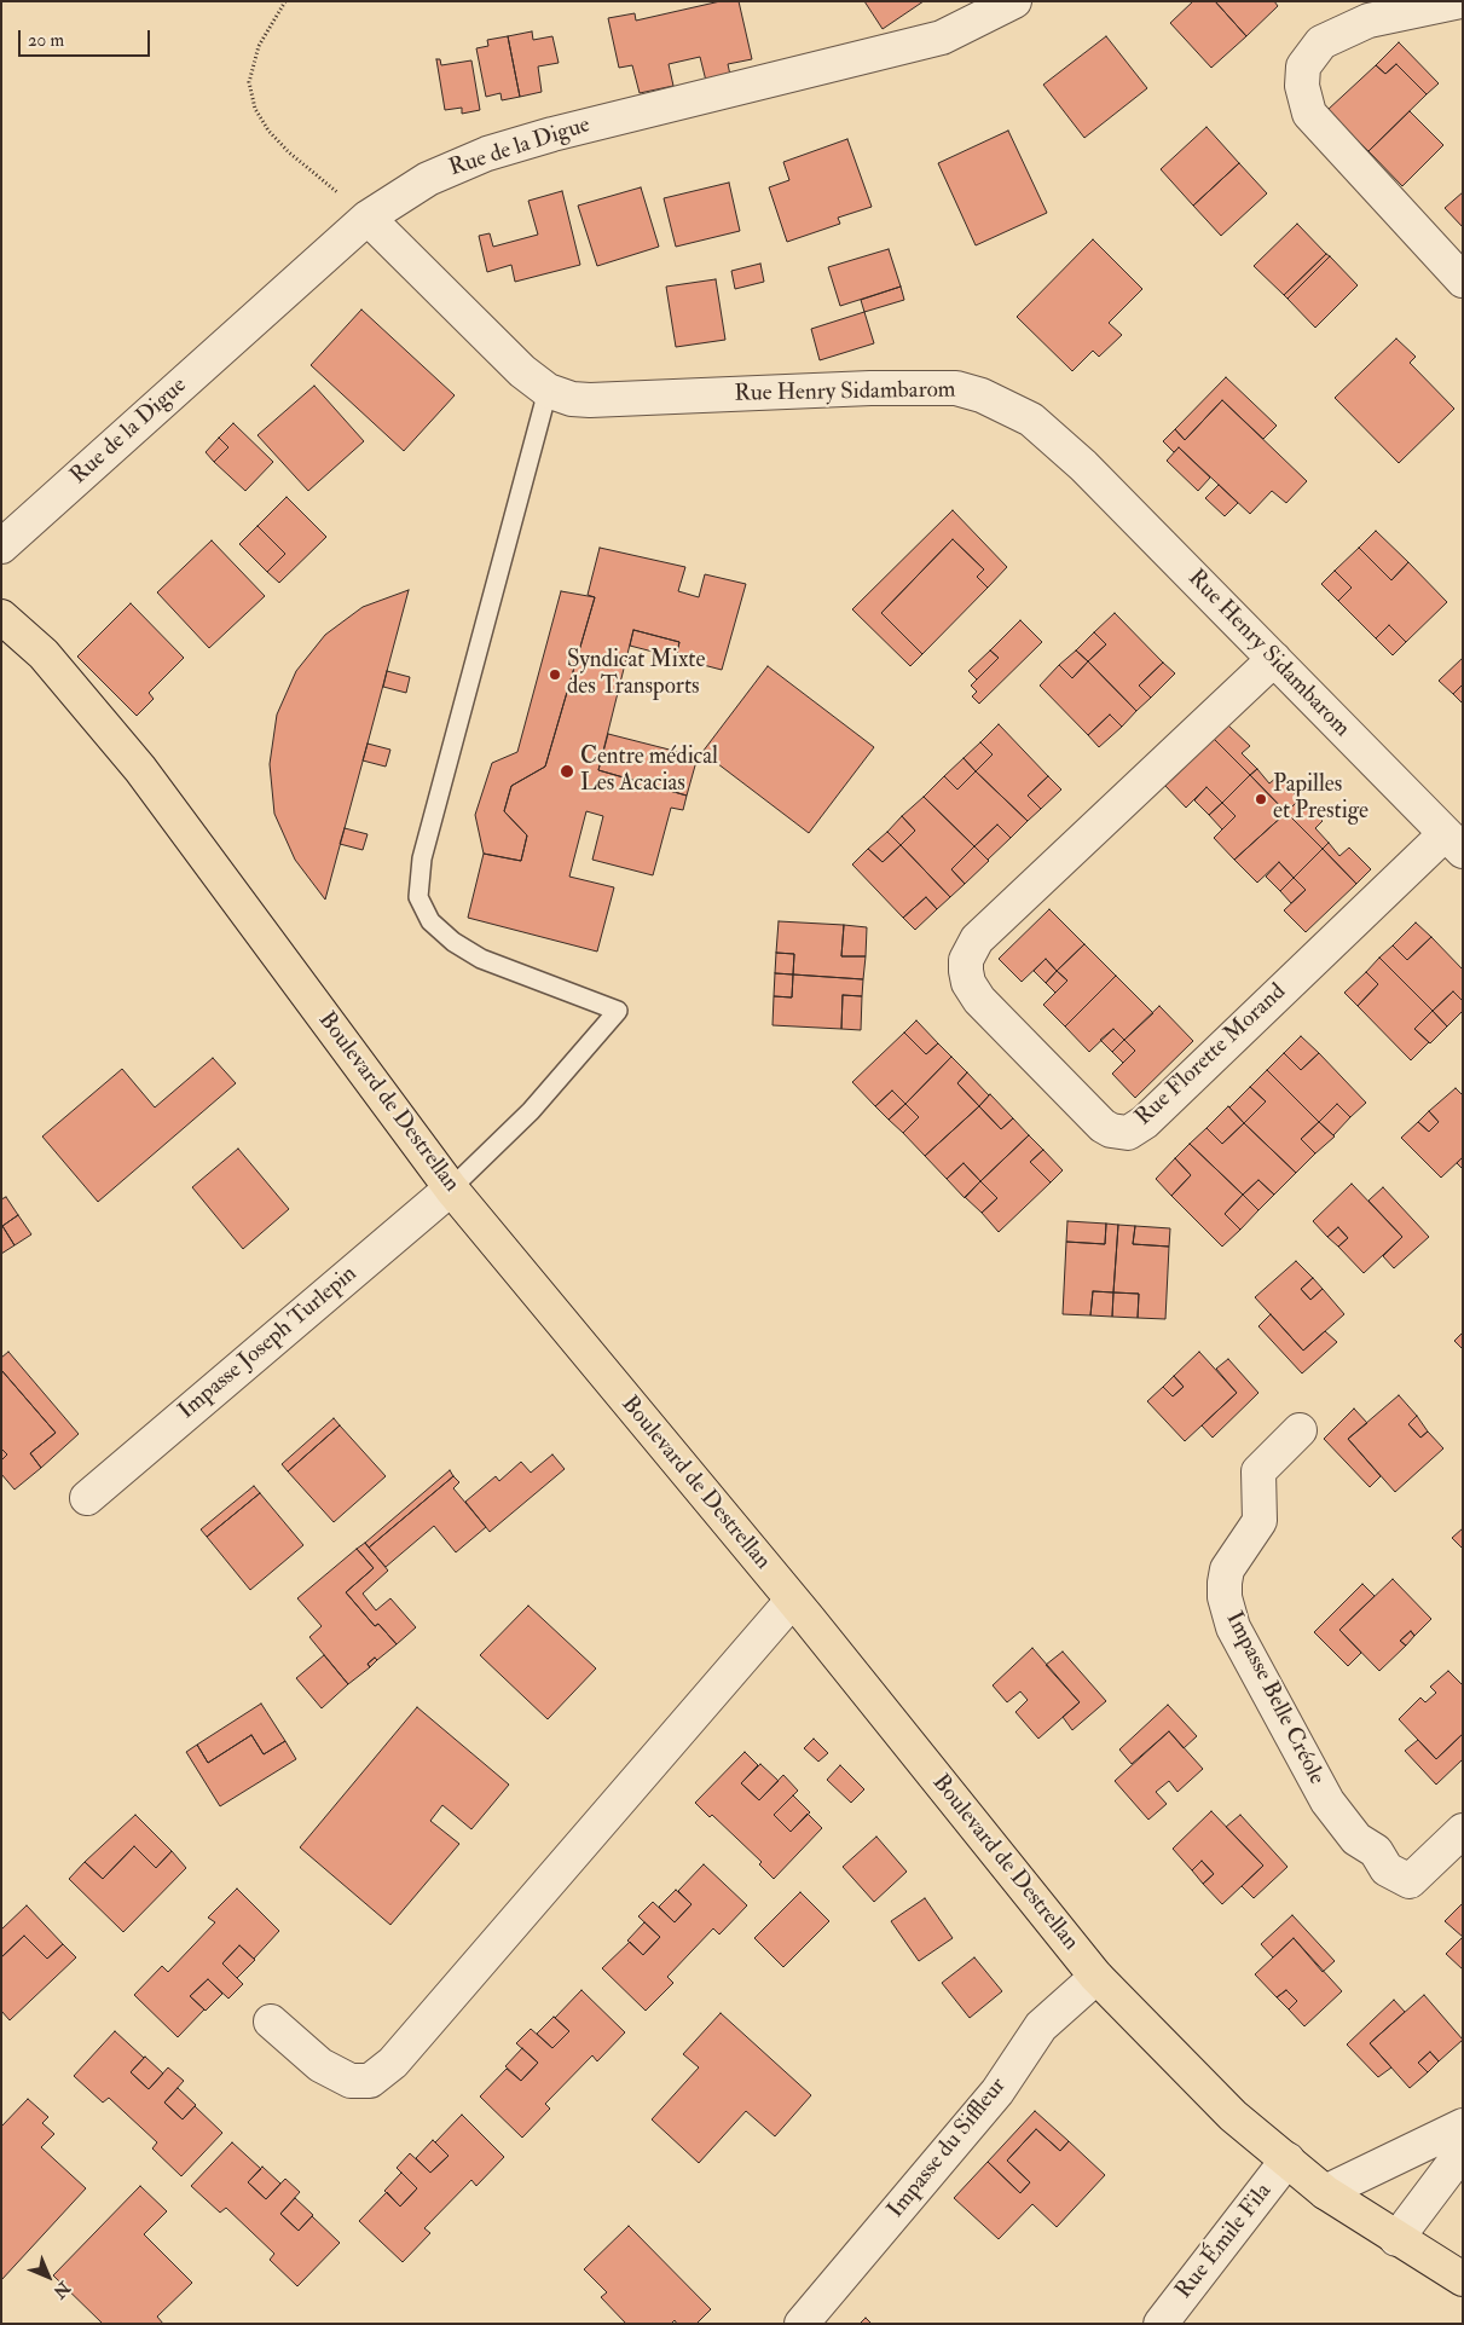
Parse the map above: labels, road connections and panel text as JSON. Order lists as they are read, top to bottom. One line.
{"streets":{"main road":["Boulevard de Destrellan"],"street":["Rue de la Digue","Rue Henry Sidambarom","Rue Florette Morand","Impasse Joseph Turlepin","Impasse Belle Créole","Impasse du Siffleur","Rue Émile Fila"]},"crossings":[["Rue de la Digue","Rue Henry Sidambarom"],["Rue Henry Sidambarom","Rue Florette Morand"],["Boulevard de Destrellan","Impasse Joseph Turlepin"],["Boulevard de Destrellan","Impasse du Siffleur"],["Boulevard de Destrellan","Rue Émile Fila"]],"places":["Syndicat Mixte des Transports","Centre médical Les Acacias","Papilles et Prestige"],"scale_bar":"20 m","north":"bottom right"}
